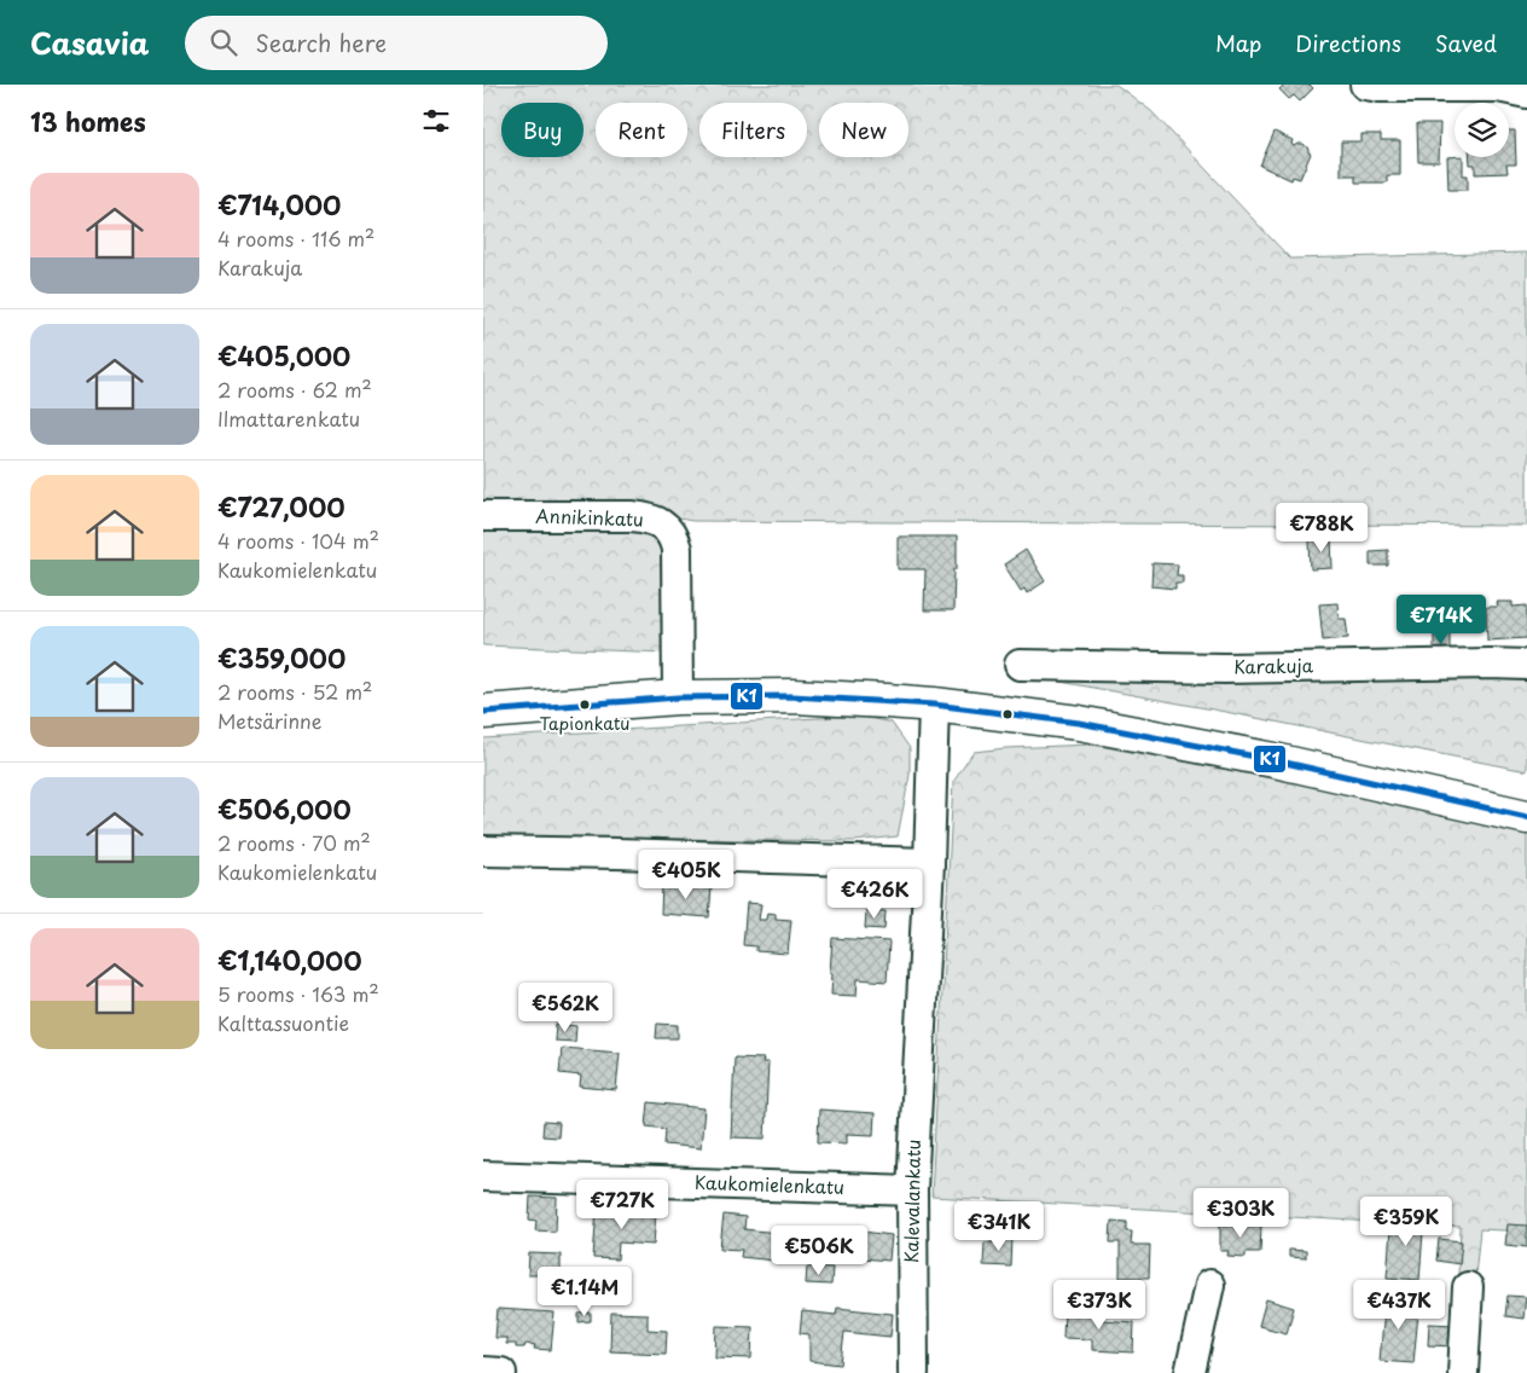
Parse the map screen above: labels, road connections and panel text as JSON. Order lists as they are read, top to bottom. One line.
{"streets":{"street":["Annikinkatu","Karakuja","Kaukomielenkatu","Kalevalankatu"]},"crossings":[["Kaukomielenkatu","Kalevalankatu"]],"places":["Tapionkatu"],"lines":["transit line K1"],"page":{"header":"Casavia","search":"Search here","nav":["Map","Directions","Saved"],"heading":"13 homes","chip":["Buy","Rent","Filters","New"],"list":[{"name":"€714,000","note":"4 rooms · 116 m² · Karakuja"},{"name":"€405,000","note":"2 rooms · 62 m² · Ilmattarenkatu"},{"name":"€727,000","note":"4 rooms · 104 m² · Kaukomielenkatu"},{"name":"€359,000","note":"2 rooms · 52 m² · Metsärinne"},{"name":"€506,000","note":"2 rooms · 70 m² · Kaukomielenkatu"},{"name":"€1,140,000","note":"5 rooms · 163 m² · Kalttassuontie"}],"price":["€788K","€714K","€405K","€426K","€562K","€727K","€303K","€359K","€341K","€506K","€1.14M","€373K","€437K"]}}
